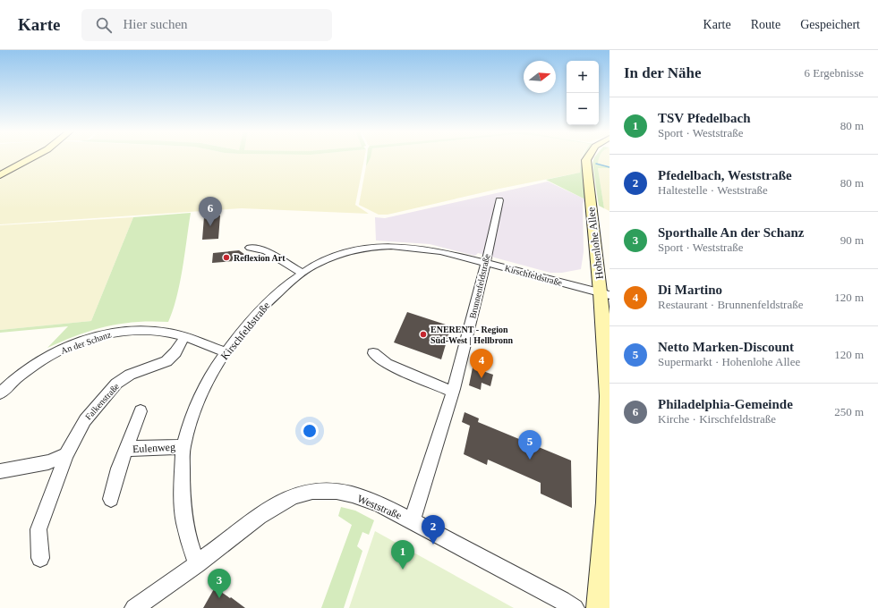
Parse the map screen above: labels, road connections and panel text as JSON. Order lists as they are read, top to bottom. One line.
{"streets":{"street":["Hohenlohe Allee","Kirschfeldstraße","Brunnenfeldstraße","An der Schanz","Falkenstraße","Eulenweg","Weststraße"]},"crossings":[["Hohenlohe Allee","Kirschfeldstraße"],["Kirschfeldstraße","Brunnenfeldstraße"],["Kirschfeldstraße","An der Schanz"],["Kirschfeldstraße","Eulenweg"],["Kirschfeldstraße","Weststraße"],["Brunnenfeldstraße","Weststraße"],["An der Schanz","Falkenstraße"]],"places":["Reflexion Art","ENERENT - Region Süd-West | Hellbronn"],"north":"right","page":{"header":"Karte","search":"Hier suchen","nav":["Karte","Route","Gespeichert"],"heading":["In der Nähe","6 Ergebnisse"],"map_buttons":["+","−"],"list":[{"mark":"1","name":"TSV Pfedelbach","note":"Sport · Weststraße","value":"80 m"},{"mark":"2","name":"Pfedelbach, Weststraße","note":"Haltestelle · Weststraße","value":"80 m"},{"mark":"3","name":"Sporthalle An der Schanz","note":"Sport · Weststraße","value":"90 m"},{"mark":"4","name":"Di Martino","note":"Restaurant · Brunnenfeldstraße","value":"120 m"},{"mark":"5","name":"Netto Marken-Discount","note":"Supermarkt · Hohenlohe Allee","value":"120 m"},{"mark":"6","name":"Philadelphia-Gemeinde","note":"Kirche · Kirschfeldstraße","value":"250 m"}],"pins":["6","4","5","2","1","3"]}}
